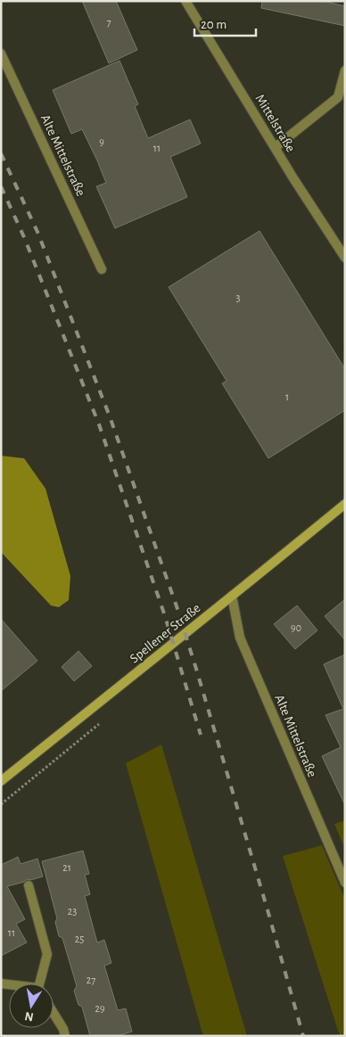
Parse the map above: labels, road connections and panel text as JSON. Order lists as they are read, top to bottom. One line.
{"streets":{"street":["Mittelstraße","Alte Mittelstraße","Spellener Straße"]},"crossings":[["Alte Mittelstraße","Spellener Straße"]],"house_numbers":["7","9","11","3","1","90","21","23","11","25","27","29"],"scale_bar":"20 m","north":"bottom"}
